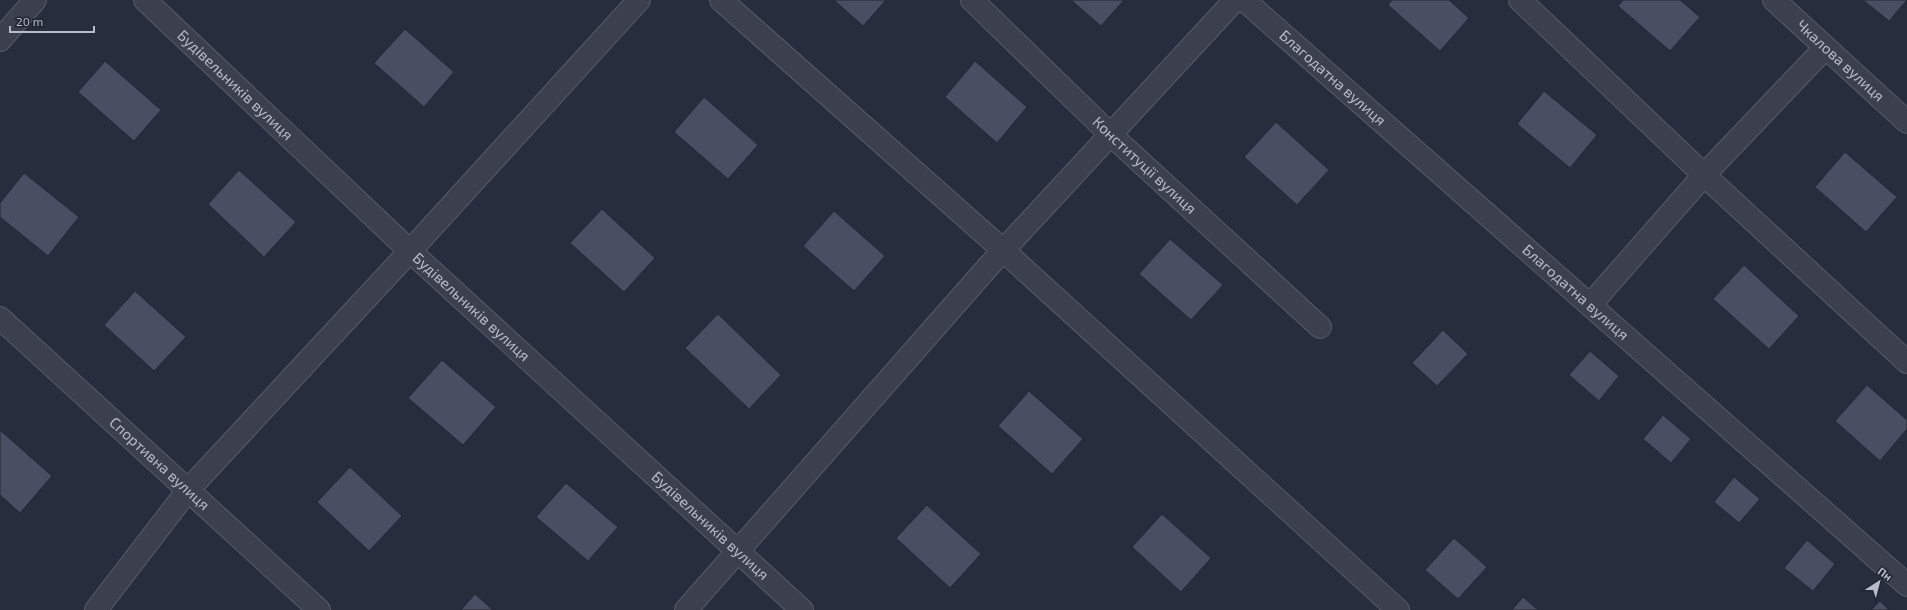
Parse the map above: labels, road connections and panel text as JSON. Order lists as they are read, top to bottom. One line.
{"streets":{"street":["Чкалова вулиця","Благодатна вулиця","Будівельників вулиця","Конституції вулиця","Спортивна вулиця"]},"scale_bar":"20 m","north":"top right"}
